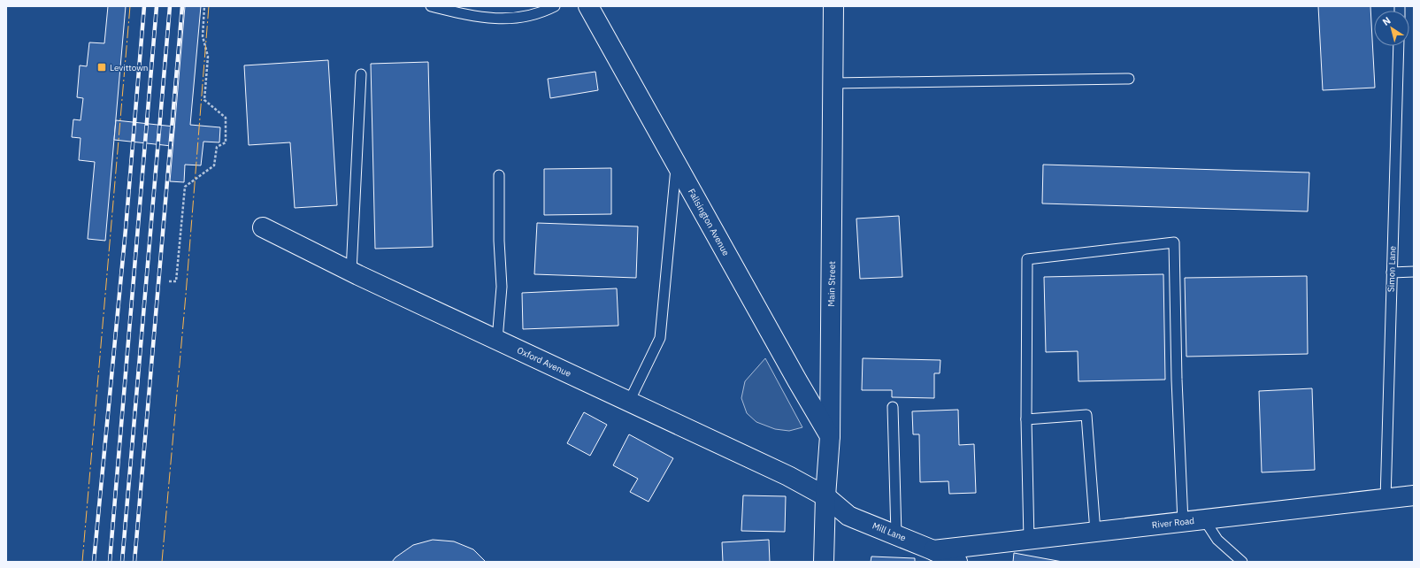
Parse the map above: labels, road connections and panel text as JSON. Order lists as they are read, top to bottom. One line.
{"streets":{"street":["Fallsington Avenue","Main Street","Oxford Avenue","River Road","Mill Lane"],"lane":["Simon Lane"]},"crossings":[["Fallsington Avenue","Main Street"],["Simon Lane","River Road"],["Main Street","Oxford Avenue"],["Main Street","Mill Lane"],["Oxford Avenue","Mill Lane"],["River Road","Mill Lane"]],"places":{"transit":["Levittown"]},"north":"top left"}
